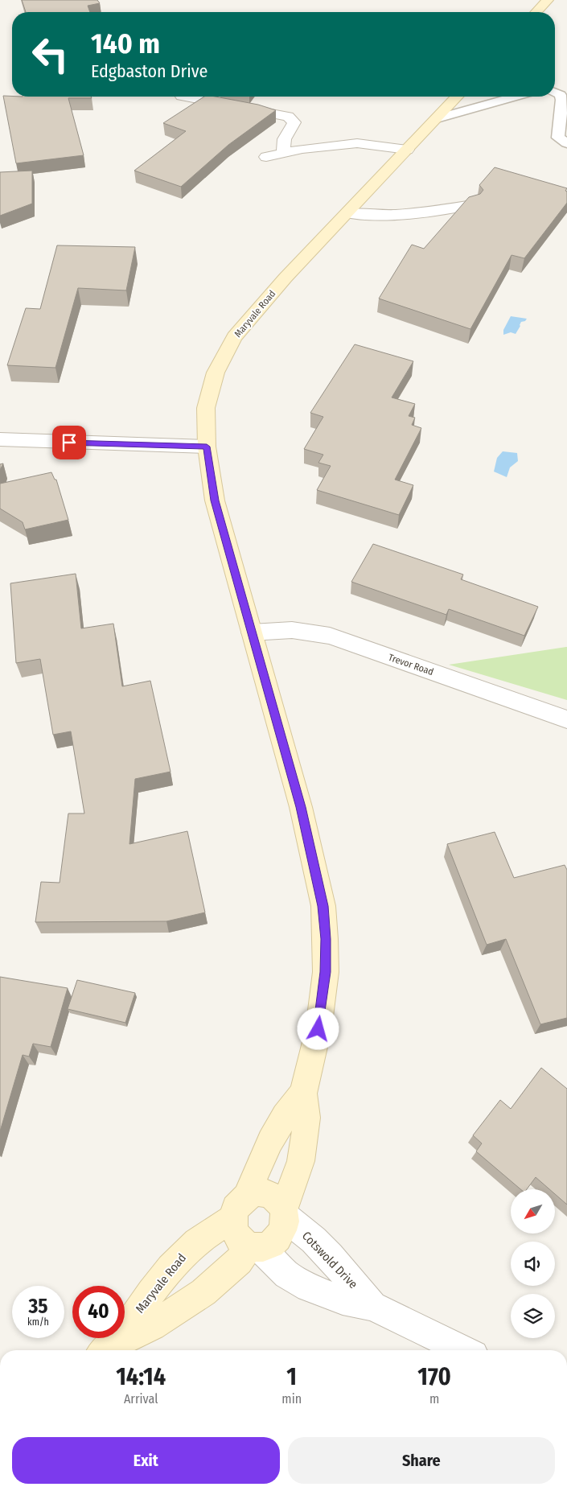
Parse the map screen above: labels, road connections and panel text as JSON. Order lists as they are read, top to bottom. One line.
{"streets":{"street":["Maryvale Road","Trevor Road","Cotswold Drive"]},"crossings":[["Maryvale Road","Trevor Road"],["Maryvale Road","Cotswold Drive"]],"north":"bottom left","page":{"turn":["140 m","Edgbaston Drive"],"speed":"35 km/h","limit":"40","eta":["14:14","Arrival","1","min","170","m"],"buttons":["Exit","Share"]}}
